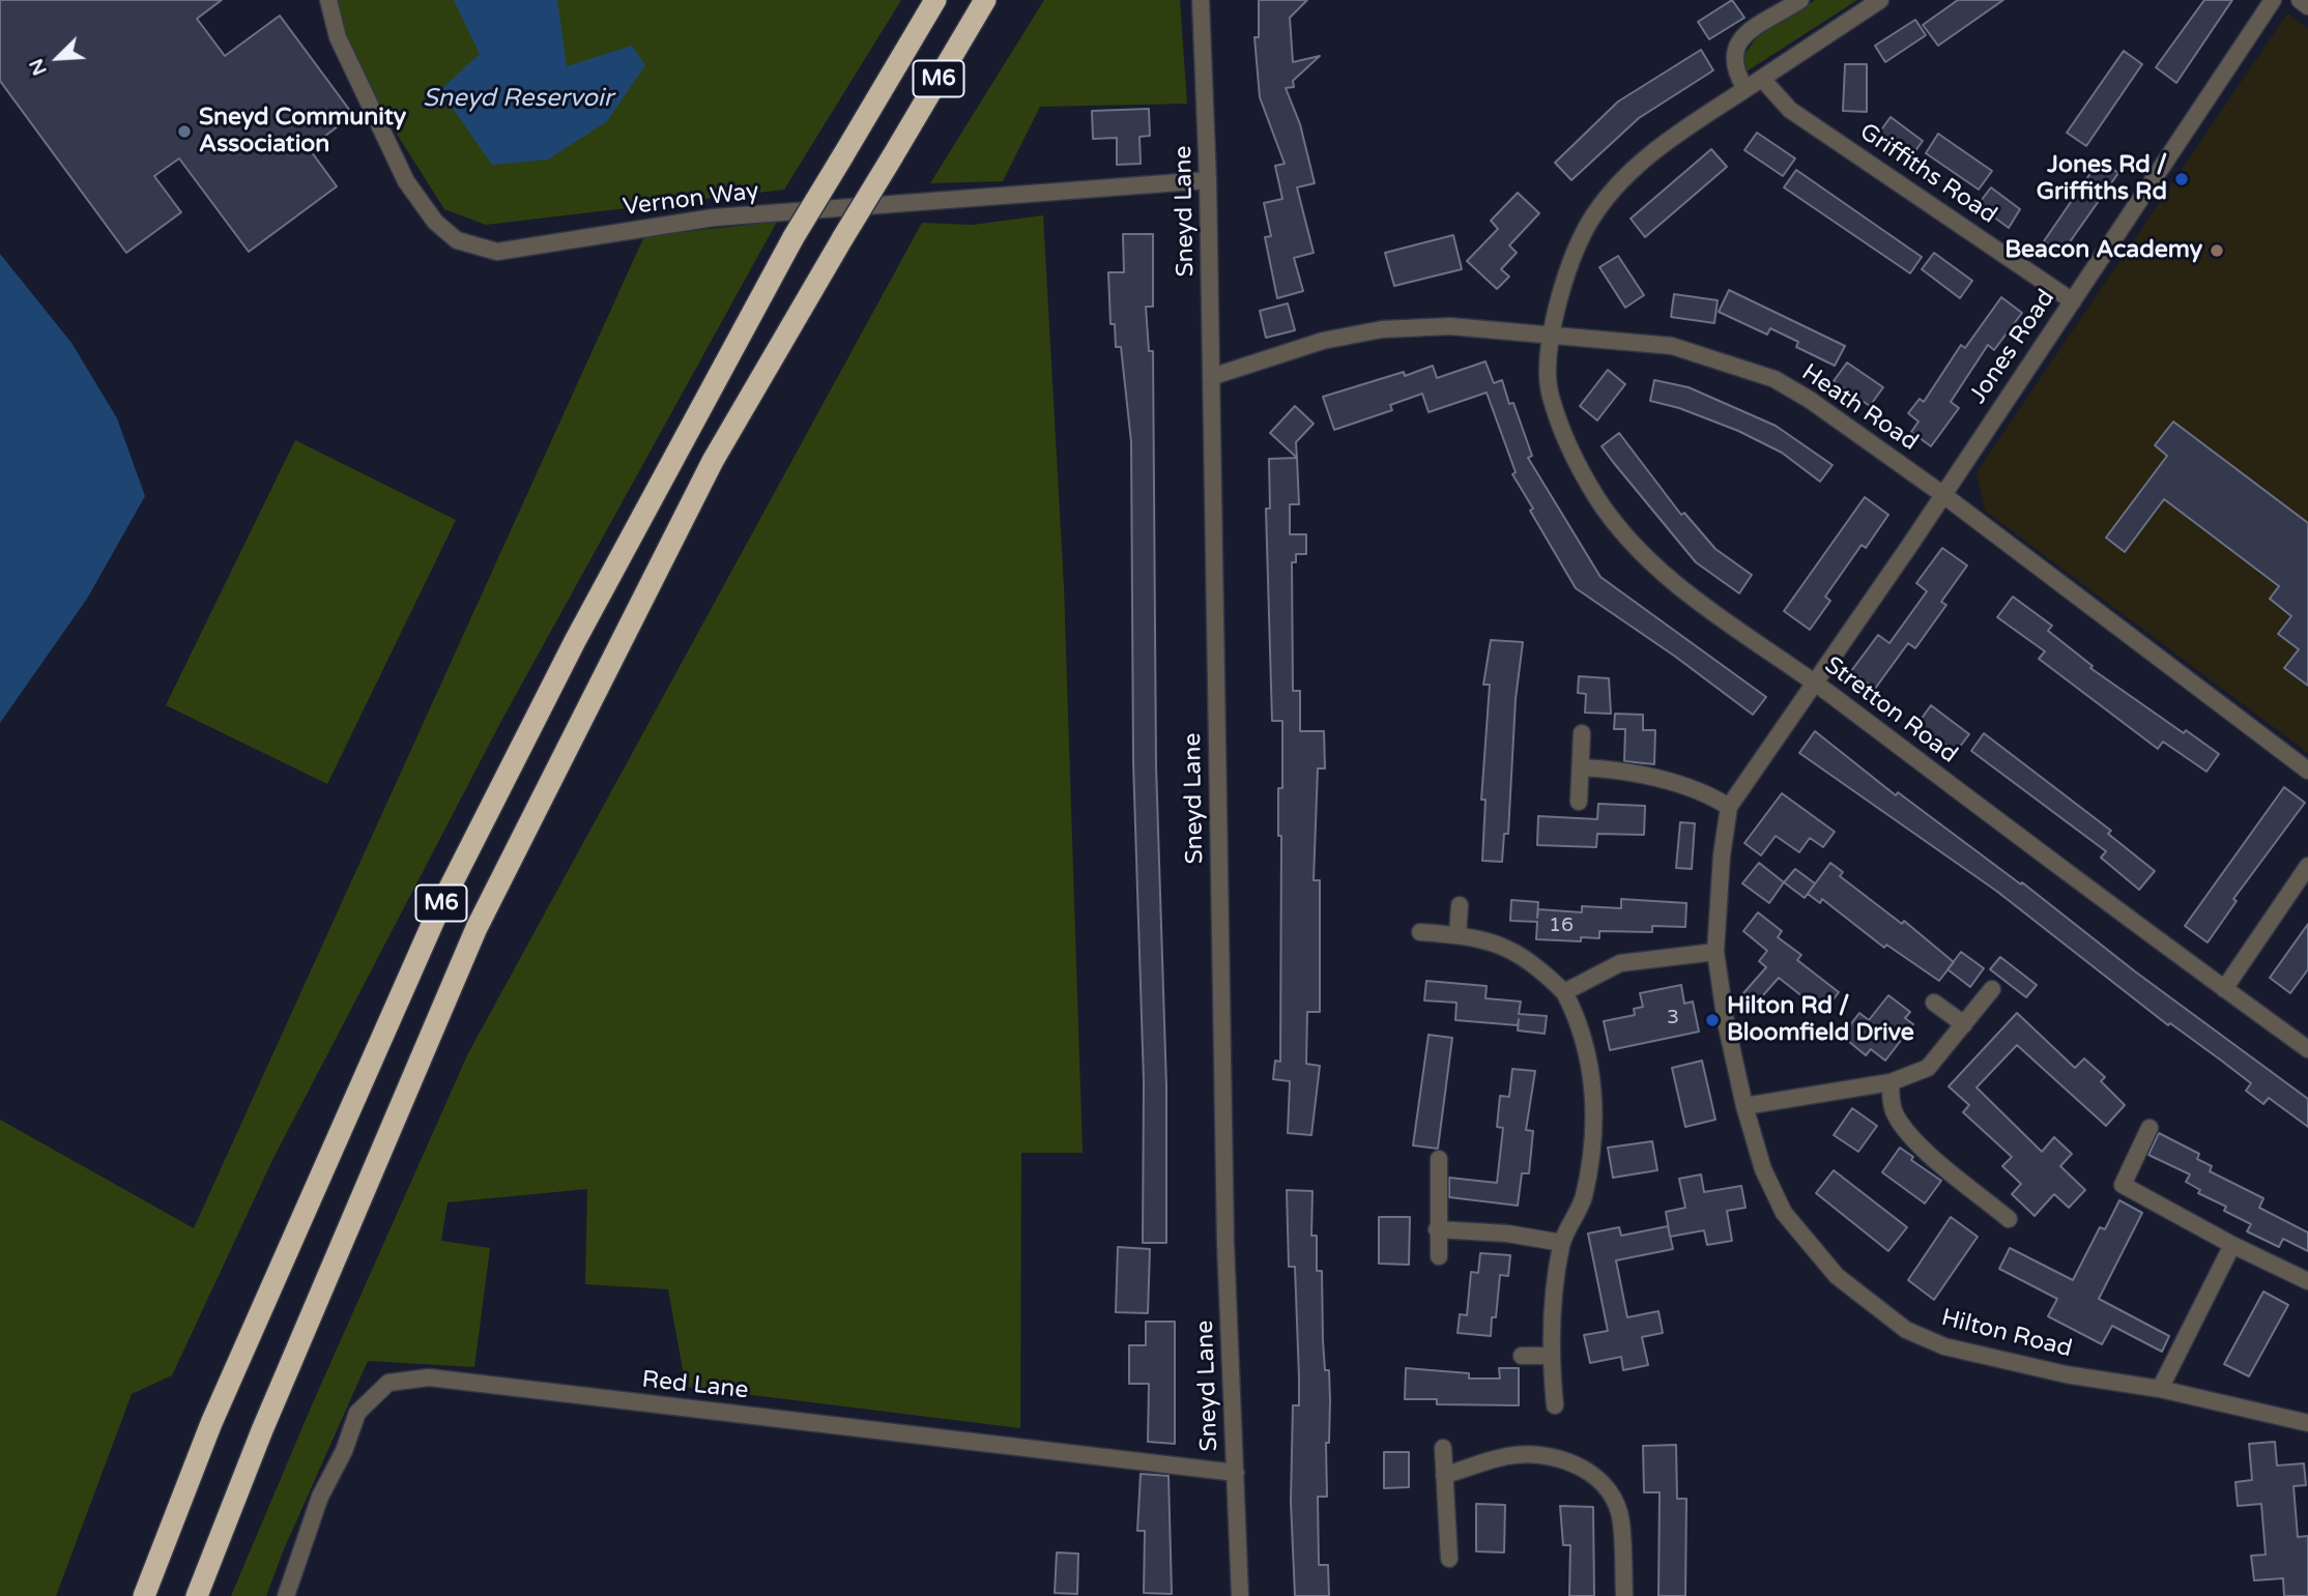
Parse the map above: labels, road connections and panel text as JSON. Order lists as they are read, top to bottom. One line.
{"streets":{"highway":["M6"],"street":["Griffiths Road","Vernon Way","Sneyd Lane","Jones Road","Heath Road","Stretton Road","Hilton Road","Red Lane"]},"crossings":[["Griffiths Road","Jones Road"],["Griffiths Road","Stretton Road"],["Vernon Way","Sneyd Lane"],["Sneyd Lane","Heath Road"],["Sneyd Lane","Red Lane"],["Jones Road","Heath Road"],["Jones Road","Stretton Road"],["Jones Road","Hilton Road"],["Heath Road","Stretton Road"],["Stretton Road","Hilton Road"]],"water":["Sneyd Reservoir"],"places":["Sneyd Community Association","Jones Rd / Griffiths Rd","Beacon Academy","Hilton Rd / Bloomfield Drive"],"house_numbers":["16","3"],"north":"bottom left"}
